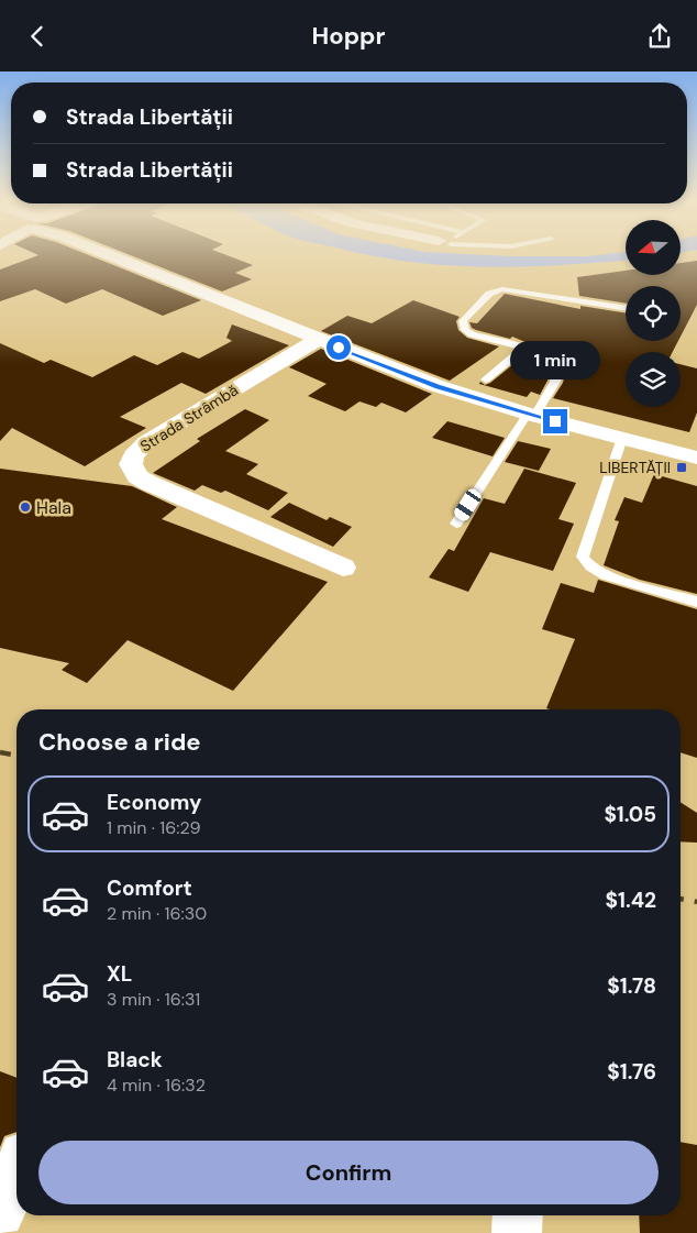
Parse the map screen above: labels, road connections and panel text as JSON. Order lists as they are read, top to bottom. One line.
{"streets":{"main road":["Strada Strâmbă"]},"places":{"transit":["LIBERTĂȚII"],"other":["Hala"]},"north":"left","page":{"header":"Hoppr","banner":["Strada Libertății","Strada Libertății"],"bubble":"1 min","heading":"Choose a ride","list":[{"name":"Economy","note":"1 min · 16:29","value":"$1.05"},{"name":"Comfort","note":"2 min · 16:30","value":"$1.42"},{"name":"XL","note":"3 min · 16:31","value":"$1.78"},{"name":"Black","note":"4 min · 16:32","value":"$1.76"}],"buttons":"Confirm"}}
